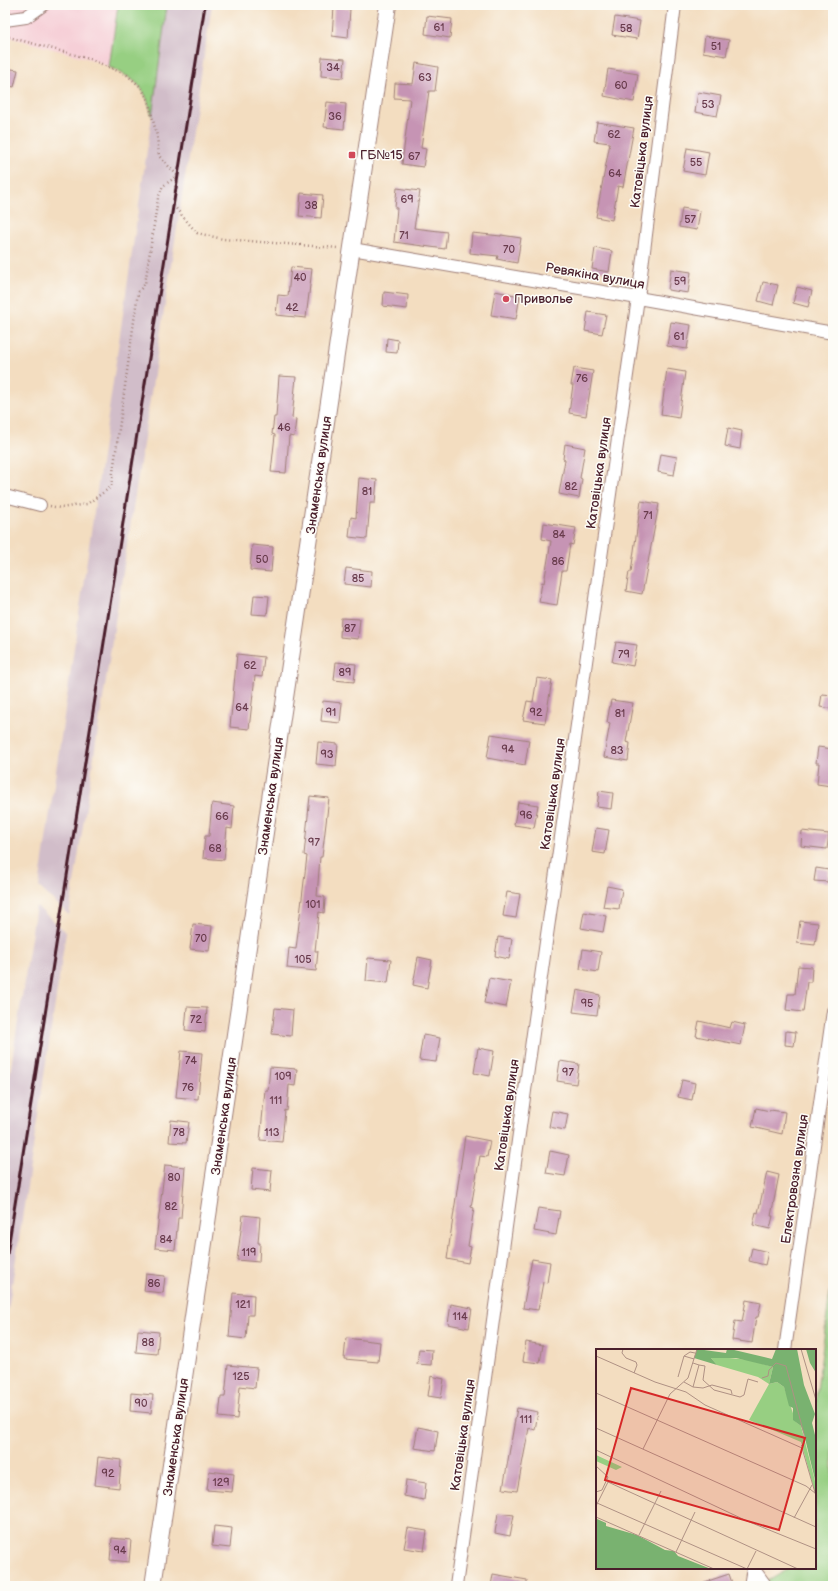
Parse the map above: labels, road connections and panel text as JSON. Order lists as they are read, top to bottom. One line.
{"streets":{"main road":["Знаменська вулиця"],"street":["Катовіцька вулиця","Ревякіна вулиця","Електровозна вулиця"]},"crossings":[["Катовіцька вулиця","Ревякіна вулиця"],["Ревякіна вулиця","Знаменська вулиця"]],"places":{"transit":["ГБ№15"],"other":["Приволье"]},"house_numbers":["61","58","51","34","63","60","53","36","62","67","55","64","69","38","57","71","70","40","59","42","61","76","46","82","81","71","84","50","86","85","87","79","62","89","64","91","92","81","94","83","93","96","66","97","68","101","70","105","95","72","74","97","109","76","111","78","113","80","82","84","119","86","121","114","88","125","90","111","92","129","94"]}
